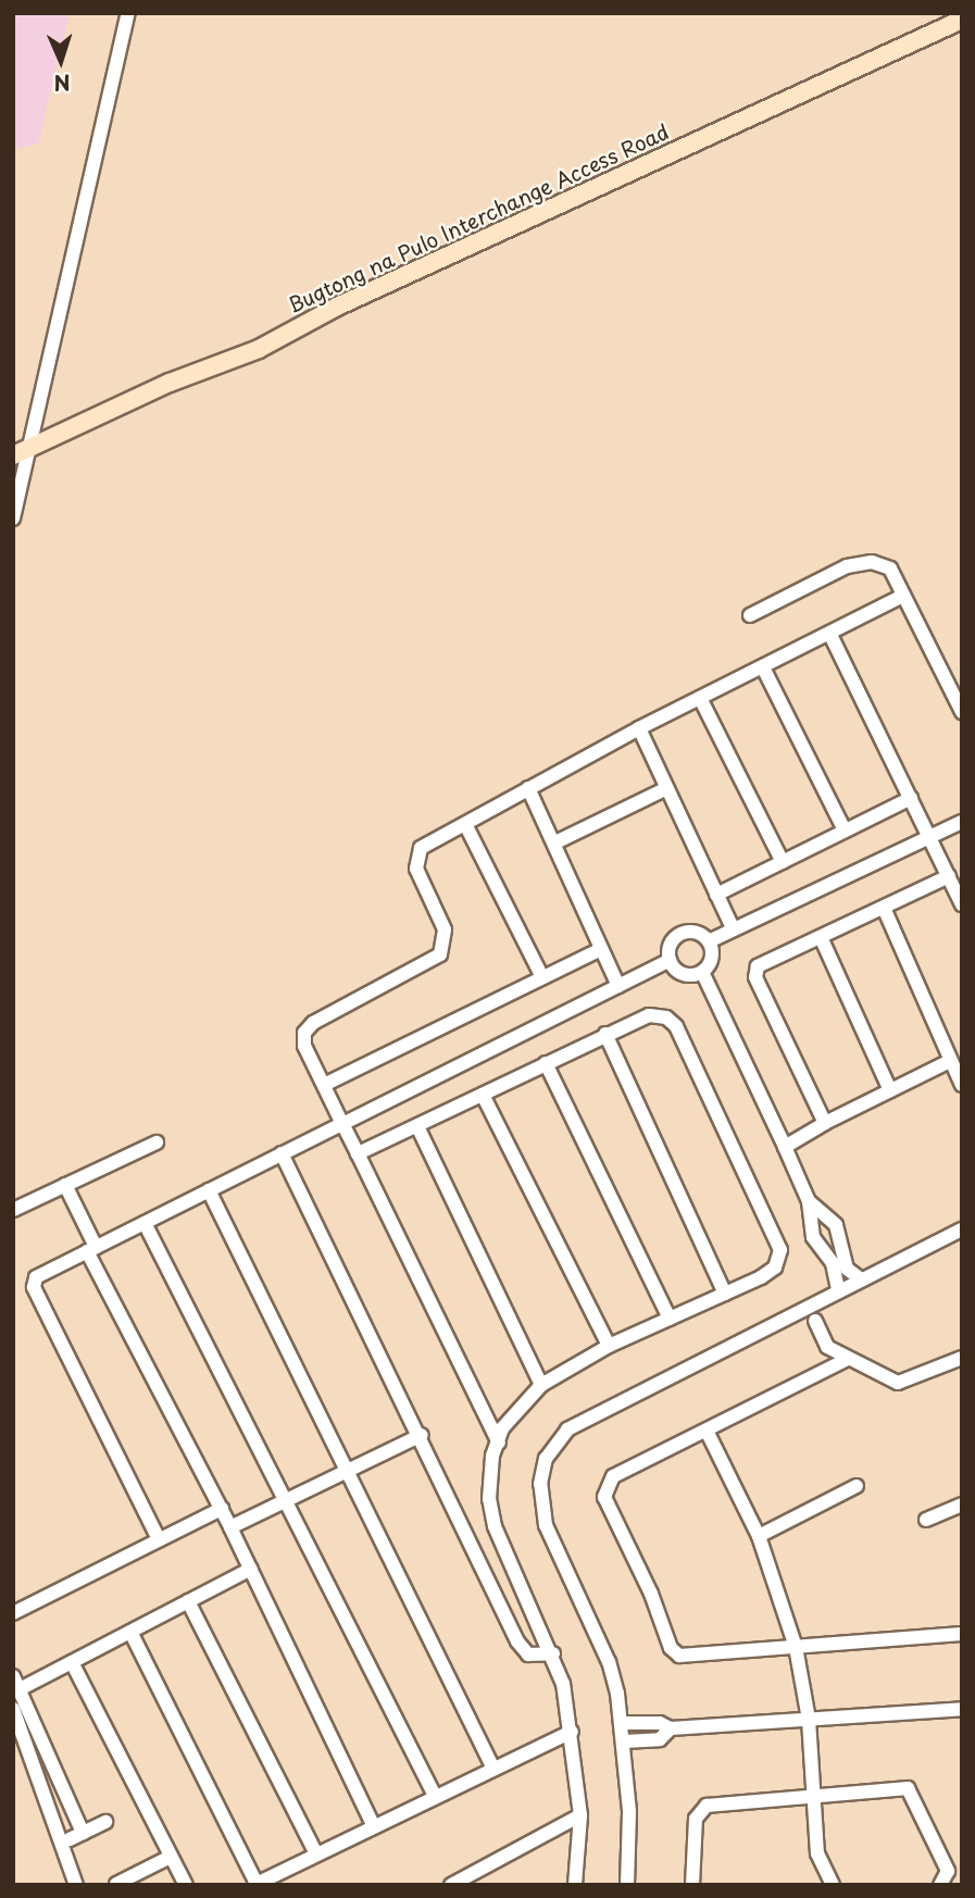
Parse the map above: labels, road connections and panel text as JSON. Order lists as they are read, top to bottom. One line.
{"streets":{"main road":["Bugtong na Pulo Interchange Access Road"]},"north":"bottom"}
